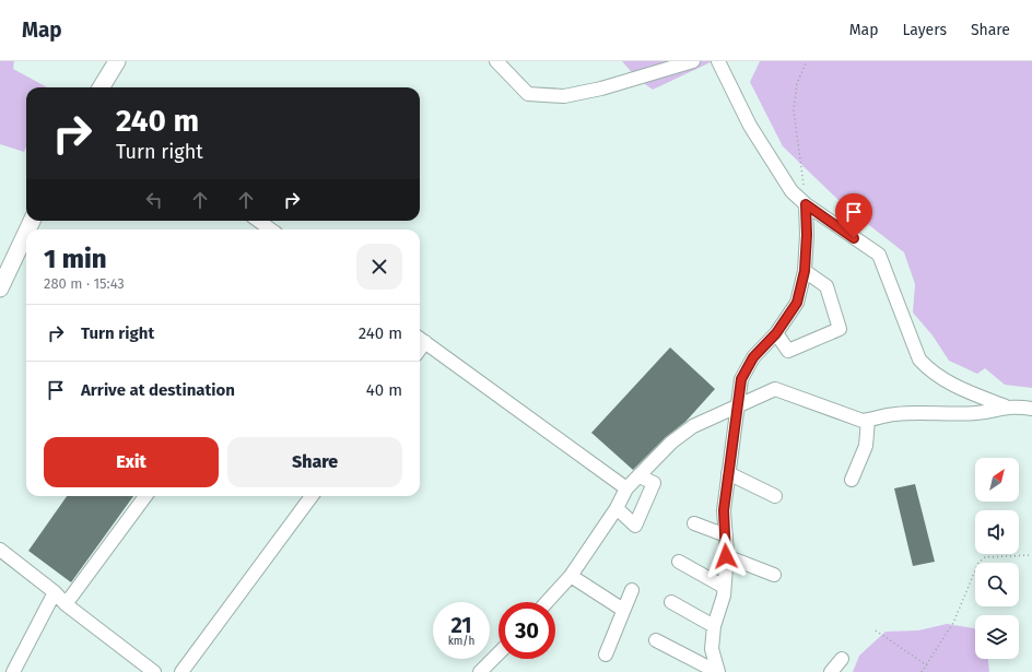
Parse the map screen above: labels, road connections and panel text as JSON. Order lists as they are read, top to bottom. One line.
{"north":"top right","page":{"header":"Map","nav":["Map","Layers","Share"],"turn":["240 m","Turn right"],"heading":["1 min","280 m · 15:43"],"list":[{"name":"Turn right","value":"240 m"},{"name":"Arrive at destination","value":"40 m"}],"buttons":["Exit","Share"],"speed":"21 km/h","limit":"30"}}
